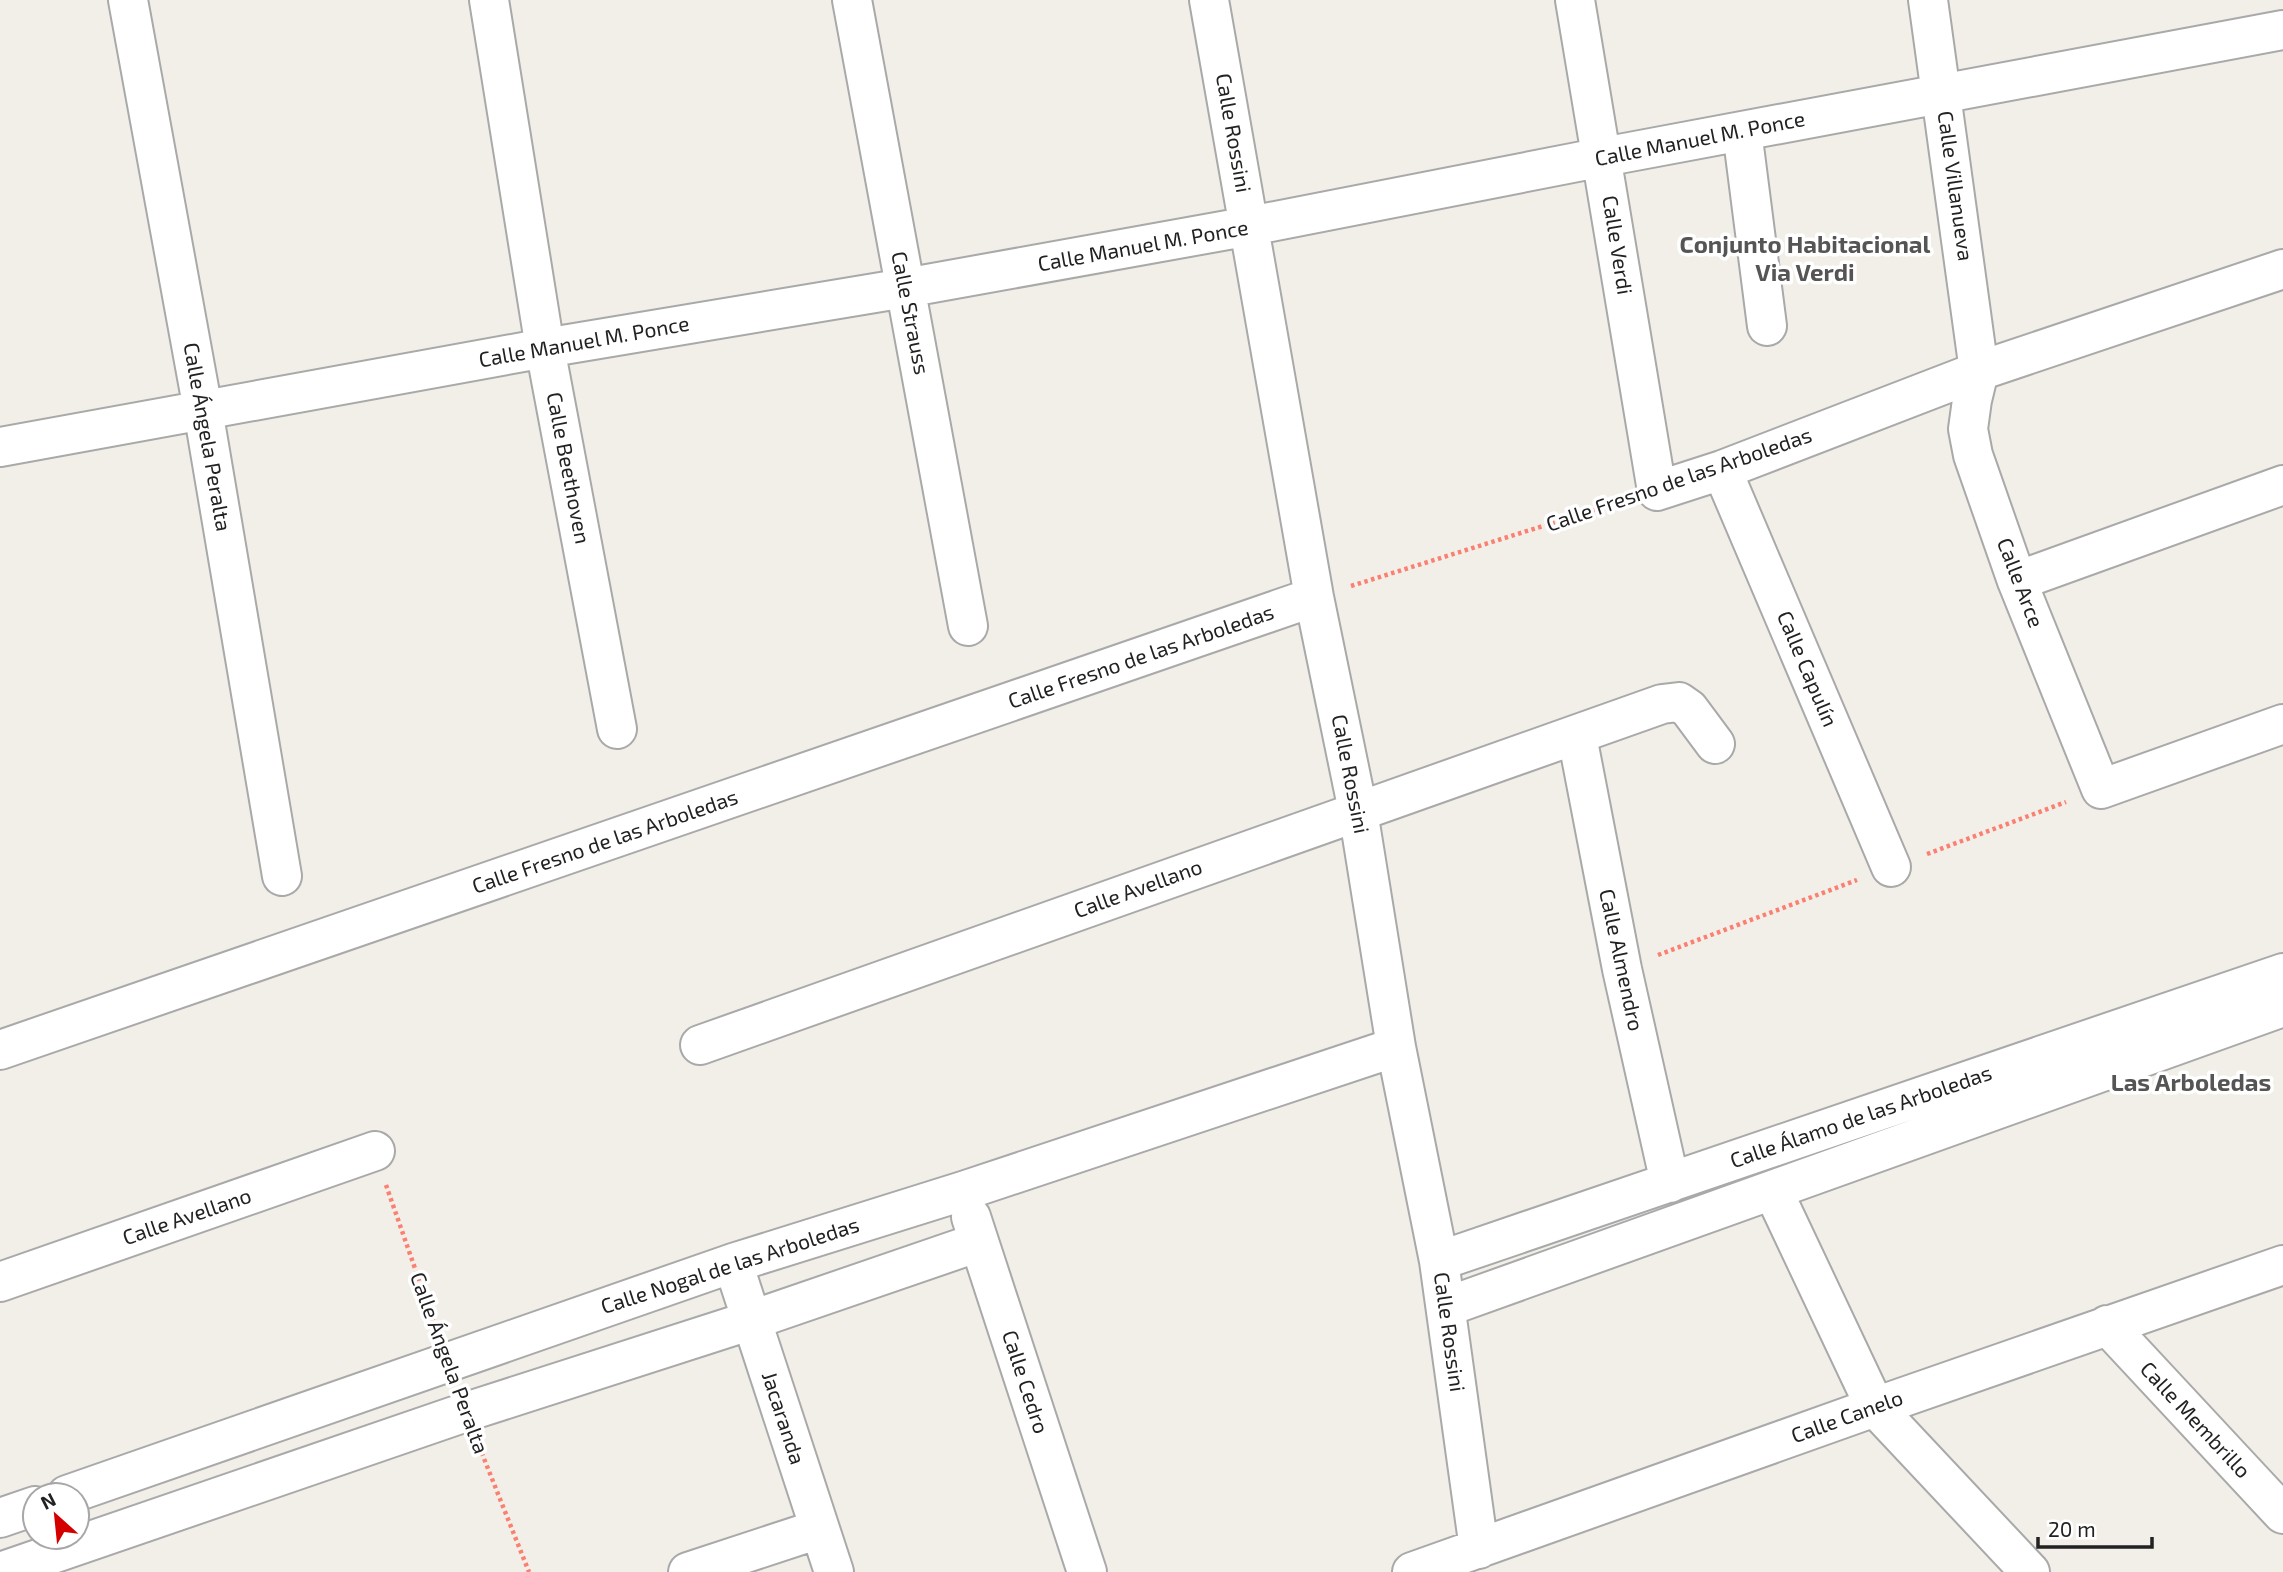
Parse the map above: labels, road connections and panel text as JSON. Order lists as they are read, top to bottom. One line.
{"streets":{"street":["Calle Rossini","Calle Manuel M. Ponce","Calle Villanueva","Calle Verdi","Calle Strauss","Calle Ángela Peralta","Calle Beethoven","Calle Fresno de las Arboledas","Calle Arce","Calle Capulín","Calle Avellano","Calle Almendro","Calle Álamo de las Arboledas","Calle Nogal de las Arboledas","Calle Cedro","Calle Canelo","Jacaranda","Calle Membrillo"]},"crossings":[["Calle Rossini","Calle Manuel M. Ponce"],["Calle Rossini","Calle Fresno de las Arboledas"],["Calle Rossini","Calle Avellano"],["Calle Rossini","Calle Álamo de las Arboledas"],["Calle Rossini","Calle Nogal de las Arboledas"],["Calle Rossini","Calle Canelo"],["Calle Manuel M. Ponce","Calle Villanueva"],["Calle Manuel M. Ponce","Calle Verdi"],["Calle Manuel M. Ponce","Calle Strauss"],["Calle Manuel M. Ponce","Calle Ángela Peralta"],["Calle Manuel M. Ponce","Calle Beethoven"],["Calle Villanueva","Calle Fresno de las Arboledas"],["Calle Villanueva","Calle Arce"],["Calle Verdi","Calle Fresno de las Arboledas"],["Calle Ángela Peralta","Calle Avellano"],["Calle Ángela Peralta","Calle Nogal de las Arboledas"],["Calle Fresno de las Arboledas","Calle Arce"],["Calle Fresno de las Arboledas","Calle Capulín"],["Calle Avellano","Calle Almendro"],["Calle Almendro","Calle Álamo de las Arboledas"],["Calle Nogal de las Arboledas","Calle Cedro"],["Calle Nogal de las Arboledas","Jacaranda"],["Calle Canelo","Calle Membrillo"]],"districts":["Conjunto Habitacional Via Verdi","Las Arboledas"],"scale_bar":"20 m","north":"top left"}
